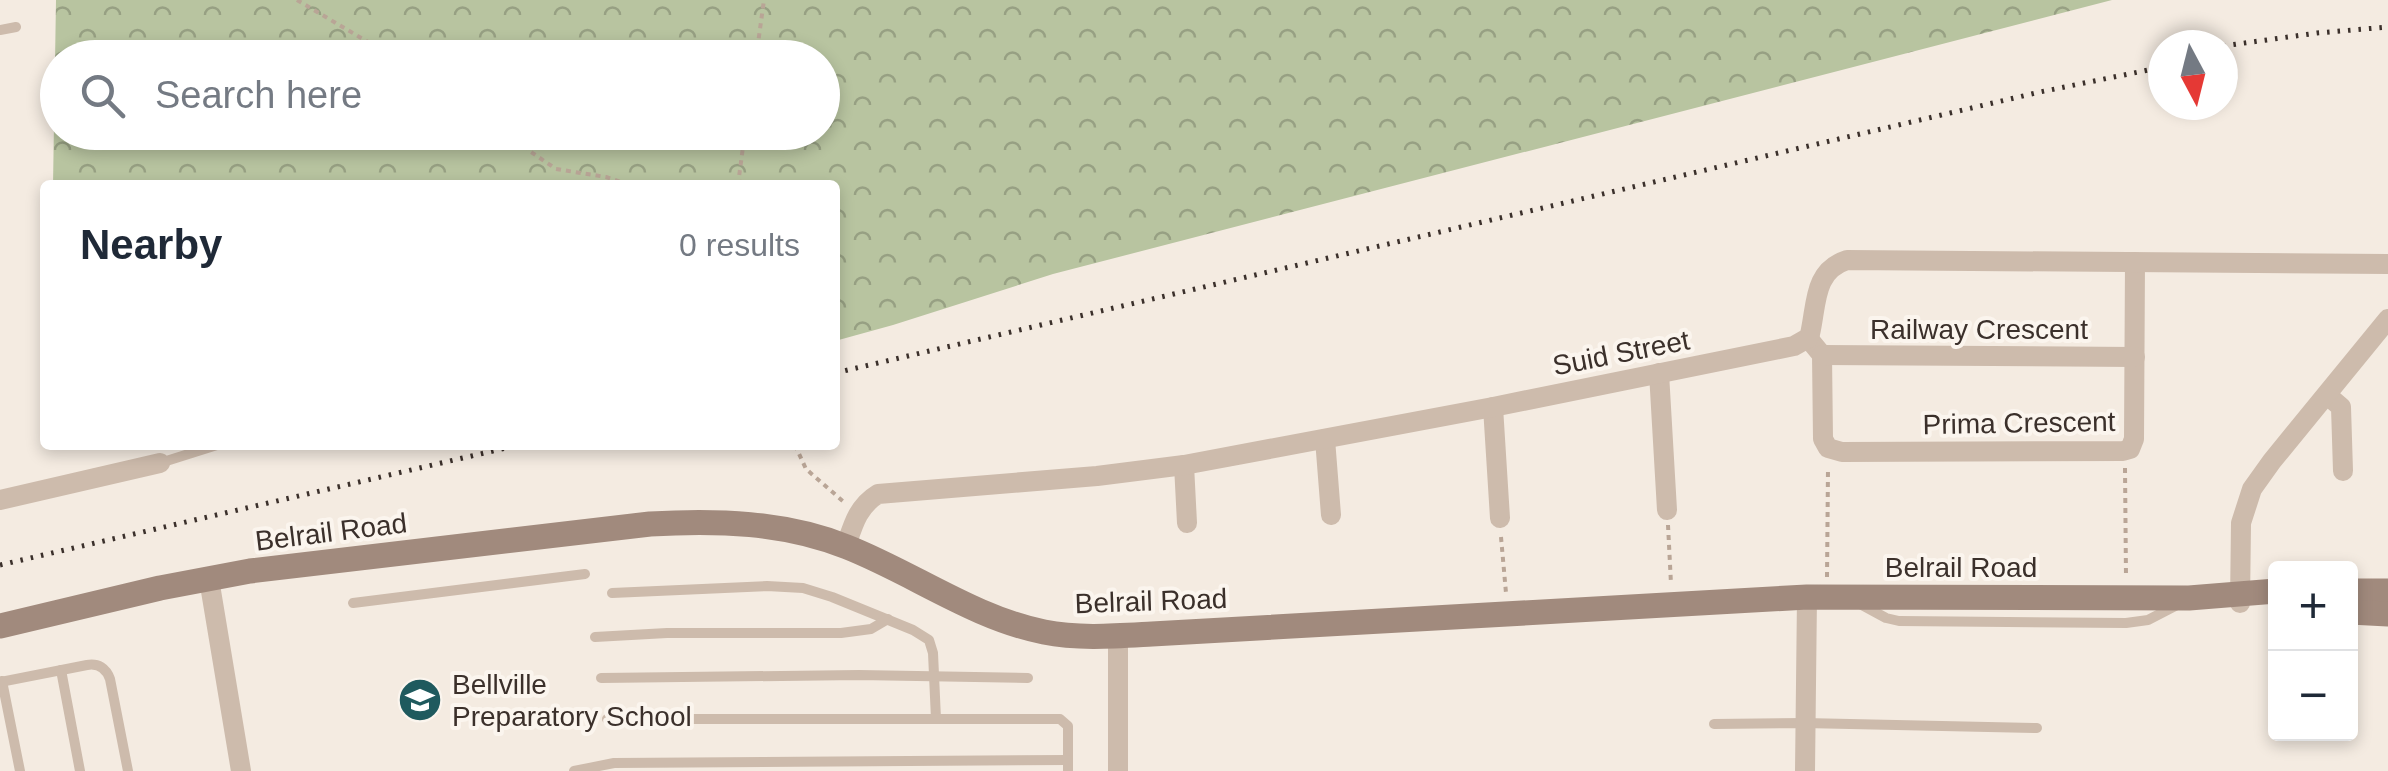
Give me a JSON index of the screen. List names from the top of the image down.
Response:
{
  "streets": {
    "street": [
      "Railway Crescent",
      "Suid Street",
      "Prima Crescent",
      "Belrail Road"
    ]
  },
  "crossings": [
    ["Railway Crescent", "Prima Crescent"],
    ["Suid Street", "Belrail Road"]
  ],
  "places": {
    "school or university": ["Bellville Preparatory School"]
  },
  "north": "bottom",
  "page": {
    "search": "Search here",
    "heading": ["Nearby", "0 results"],
    "map_buttons": ["+", "−"]
  }
}
